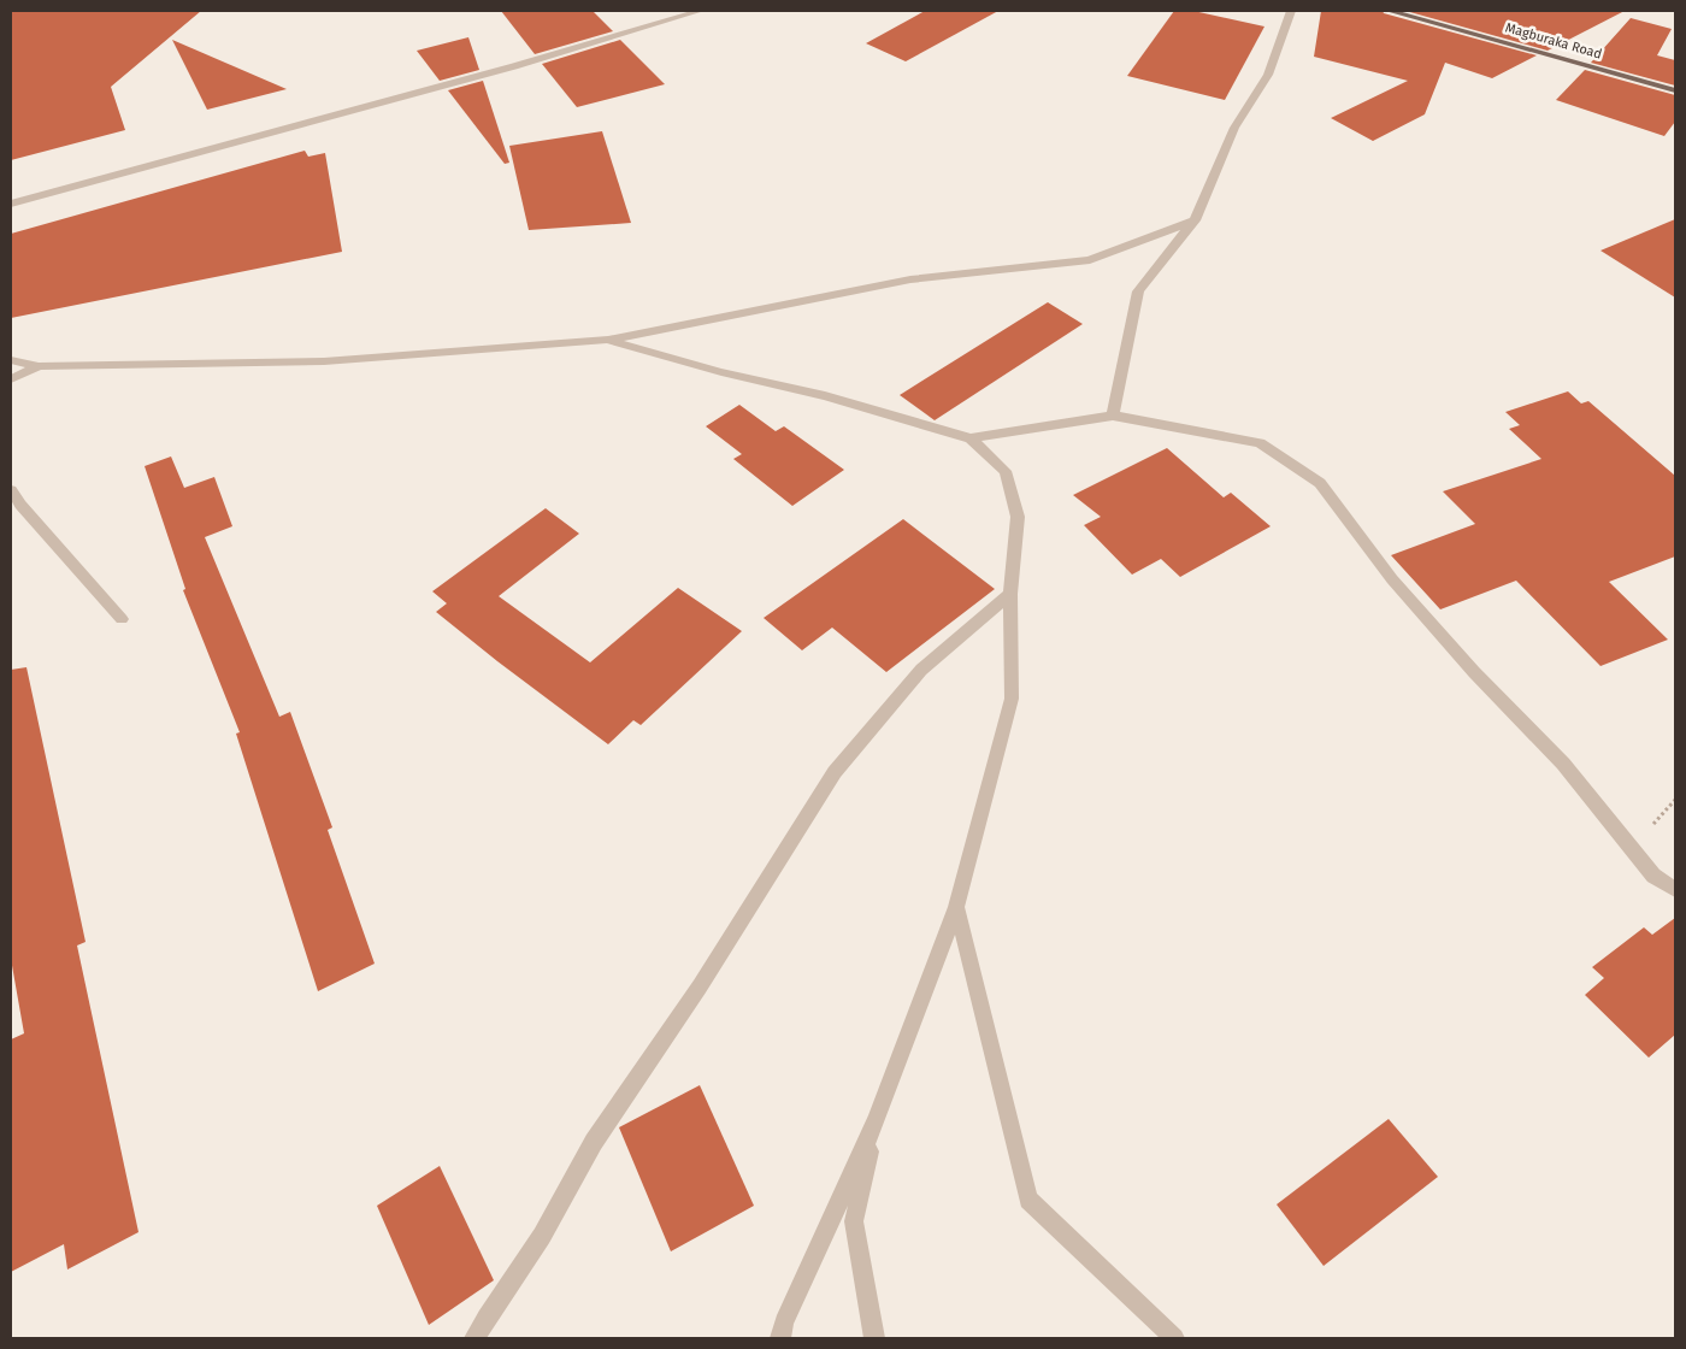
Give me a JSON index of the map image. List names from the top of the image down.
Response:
{
  "streets": {
    "main road": ["Magburaka Road"]
  }
}
